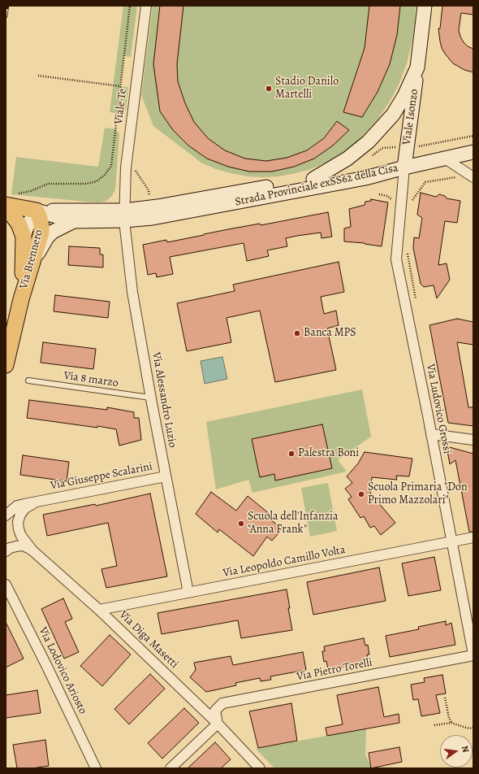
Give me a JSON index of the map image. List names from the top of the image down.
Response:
{
  "streets": {
    "main road": ["Viale Isonzo", "Strada Provinciale exSS62 della Cisa", "Via Brennero"],
    "street": [
      "Viale Te",
      "Via Alessandro Luzio",
      "Via Ludovico Grossi",
      "Via Giuseppe Scalarini",
      "Via Leopoldo Camillo Volta",
      "Via Diga Masetti",
      "Via Pietro Torelli",
      "Via Lodovico Ariosto"
    ],
    "lane": ["Via 8 marzo"]
  },
  "crossings": [
    ["Viale Te", "Strada Provinciale exSS62 della Cisa"],
    ["Viale Te", "Via Alessandro Luzio"],
    ["Viale Isonzo", "Strada Provinciale exSS62 della Cisa"],
    ["Viale Isonzo", "Via Ludovico Grossi"],
    ["Strada Provinciale exSS62 della Cisa", "Via Brennero"],
    ["Strada Provinciale exSS62 della Cisa", "Via Alessandro Luzio"],
    ["Strada Provinciale exSS62 della Cisa", "Via Ludovico Grossi"],
    ["Via 8 marzo", "Via Alessandro Luzio"],
    ["Via Alessandro Luzio", "Via Giuseppe Scalarini"],
    ["Via Alessandro Luzio", "Via Leopoldo Camillo Volta"],
    ["Via Ludovico Grossi", "Via Leopoldo Camillo Volta"],
    ["Via Ludovico Grossi", "Via Pietro Torelli"],
    ["Via Leopoldo Camillo Volta", "Via Diga Masetti"],
    ["Via Diga Masetti", "Via Pietro Torelli"]
  ],
  "places": [
    "Stadio Danilo Martelli",
    "Banca MPS",
    "Palestra Boni",
    "Scuola Primaria \"Don Primo Mazzolari\"",
    "Scuola dell'Infanzia \"Anna Frank\""
  ],
  "north": "right"
}
